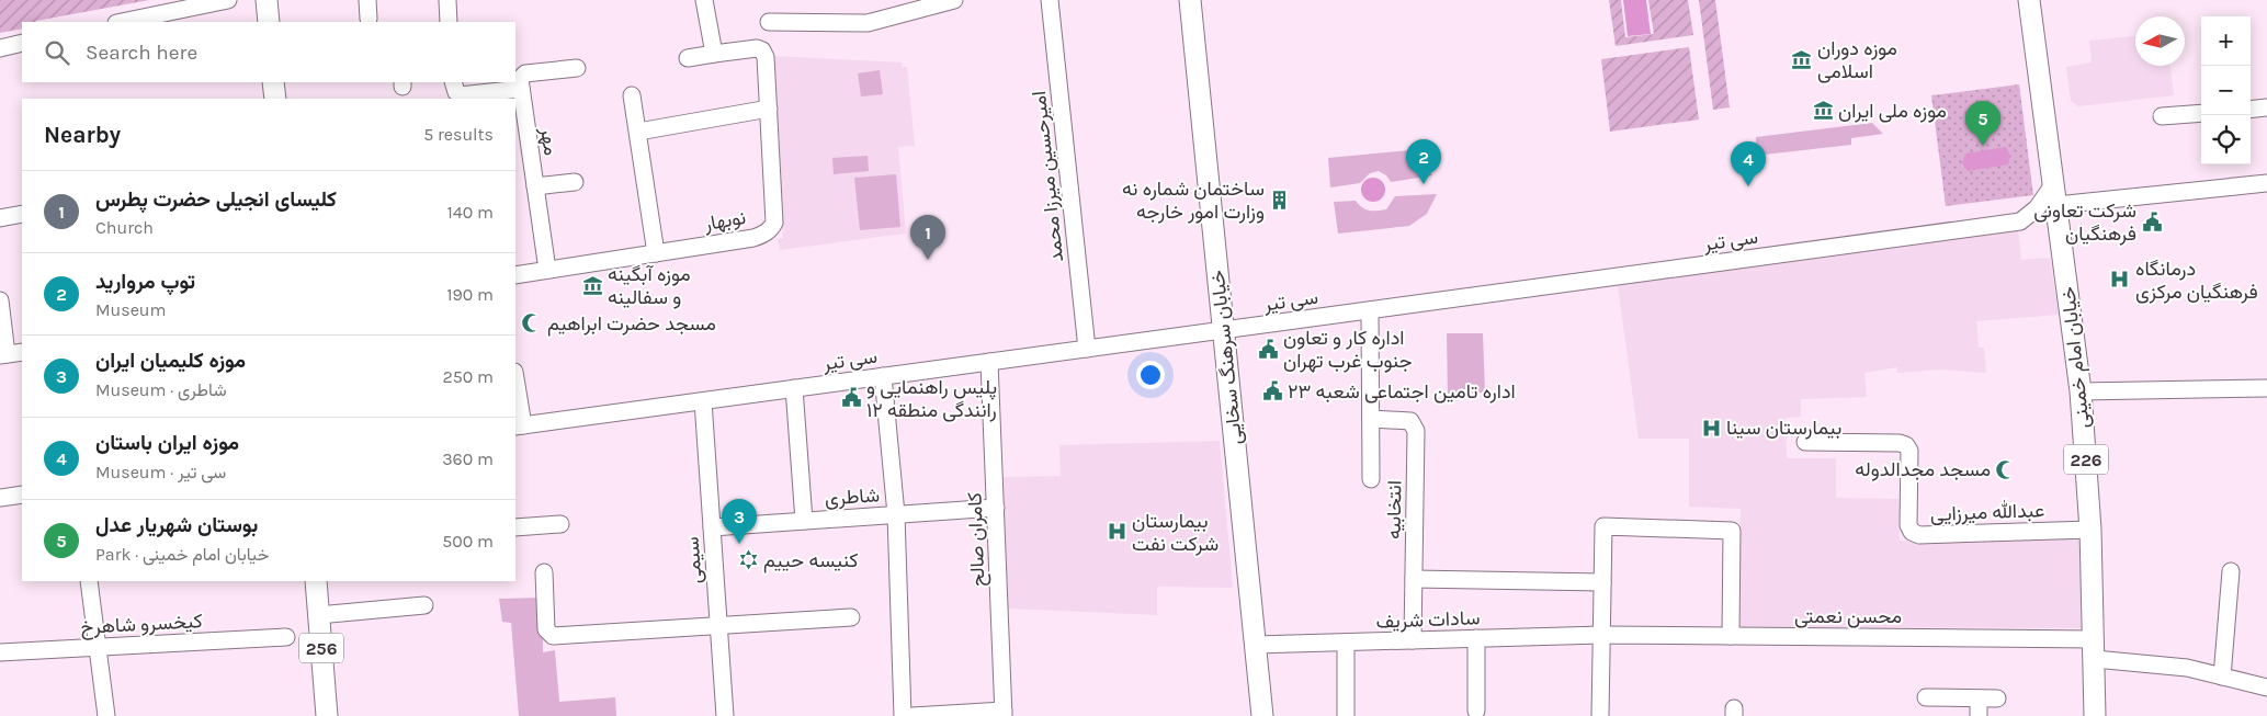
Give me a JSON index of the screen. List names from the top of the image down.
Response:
{
  "streets": {
    "main road": [
      "خیابان سرهنگ سخایی",
      "خیابان امام خمینی",
      "226",
      "256"
    ],
    "street": [
      "مهر",
      "امیرحسین میرزا محمد",
      "نوبهار",
      "سی تیر",
      "شاطری",
      "انتخابیه",
      "عبدالله میرزایی",
      "کامران صالح",
      "سیمی",
      "محسن نعمتی",
      "سادات شریف",
      "کیخسرو شاهرخ"
    ]
  },
  "crossings": [
    ["مهر", "نوبهار"],
    ["امیرحسین میرزا محمد", "سی تیر"],
    ["سی تیر", "خیابان سرهنگ سخایی"],
    ["سی تیر", "خیابان امام خمینی"],
    ["سی تیر", "کامران صالح"],
    ["سی تیر", "سیمی"],
    ["خیابان سرهنگ سخایی", "سادات شریف"],
    ["خیابان امام خمینی", "عبدالله میرزایی"],
    ["خیابان امام خمینی", "محسن نعمتی"],
    ["شاطری", "کامران صالح"],
    ["شاطری", "سیمی"],
    ["انتخابیه", "سادات شریف"],
    ["محسن نعمتی", "سادات شریف"]
  ],
  "places": {
    "museum": ["موزه دوران اسلامی", "موزه ملی ایران", "موزه آبگینه و سفالینه"],
    "building": ["ساختمان شماره نه وزارت امور خارجه"],
    "public building": [
      "شرکت تعاونی فرهنگیان",
      "اداره کار و تعاون جنوب غرب تهران",
      "اداره تامین اجتماعی شعبه ۲۳",
      "پلیس راهنمایی و رانندگی منطقه ۱۲"
    ],
    "hospital": ["درمانگاه فرهنگیان مرکزی", "بیمارستان سینا", "بیمارستان شرکت نفت"],
    "mosque": ["مسجد حضرت ابراهیم", "مسجد مجدالدوله"],
    "synagogue": ["کنیسه حییم"]
  },
  "north": "left",
  "page": {
    "map_buttons": ["+", "−"],
    "search": "Search here",
    "heading": ["Nearby", "5 results"],
    "pins": [
      "5",
      "2",
      "4",
      "1",
      "3"
    ],
    "list": [
      {
        "mark": "1",
        "name": "کلیسای انجیلی حضرت پطرس",
        "note": "Church",
        "value": "140 m"
      },
      {
        "mark": "2",
        "name": "توپ مروارید",
        "note": "Museum",
        "value": "190 m"
      },
      {
        "mark": "3",
        "name": "موزه کلیمیان ایران",
        "note": "Museum · شاطری",
        "value": "250 m"
      },
      {
        "mark": "4",
        "name": "موزه ایران باستان",
        "note": "Museum · سی تیر",
        "value": "360 m"
      },
      {
        "mark": "5",
        "name": "بوستان شهریار عدل",
        "note": "Park · خیابان امام خمینی",
        "value": "500 m"
      }
    ]
  }
}
